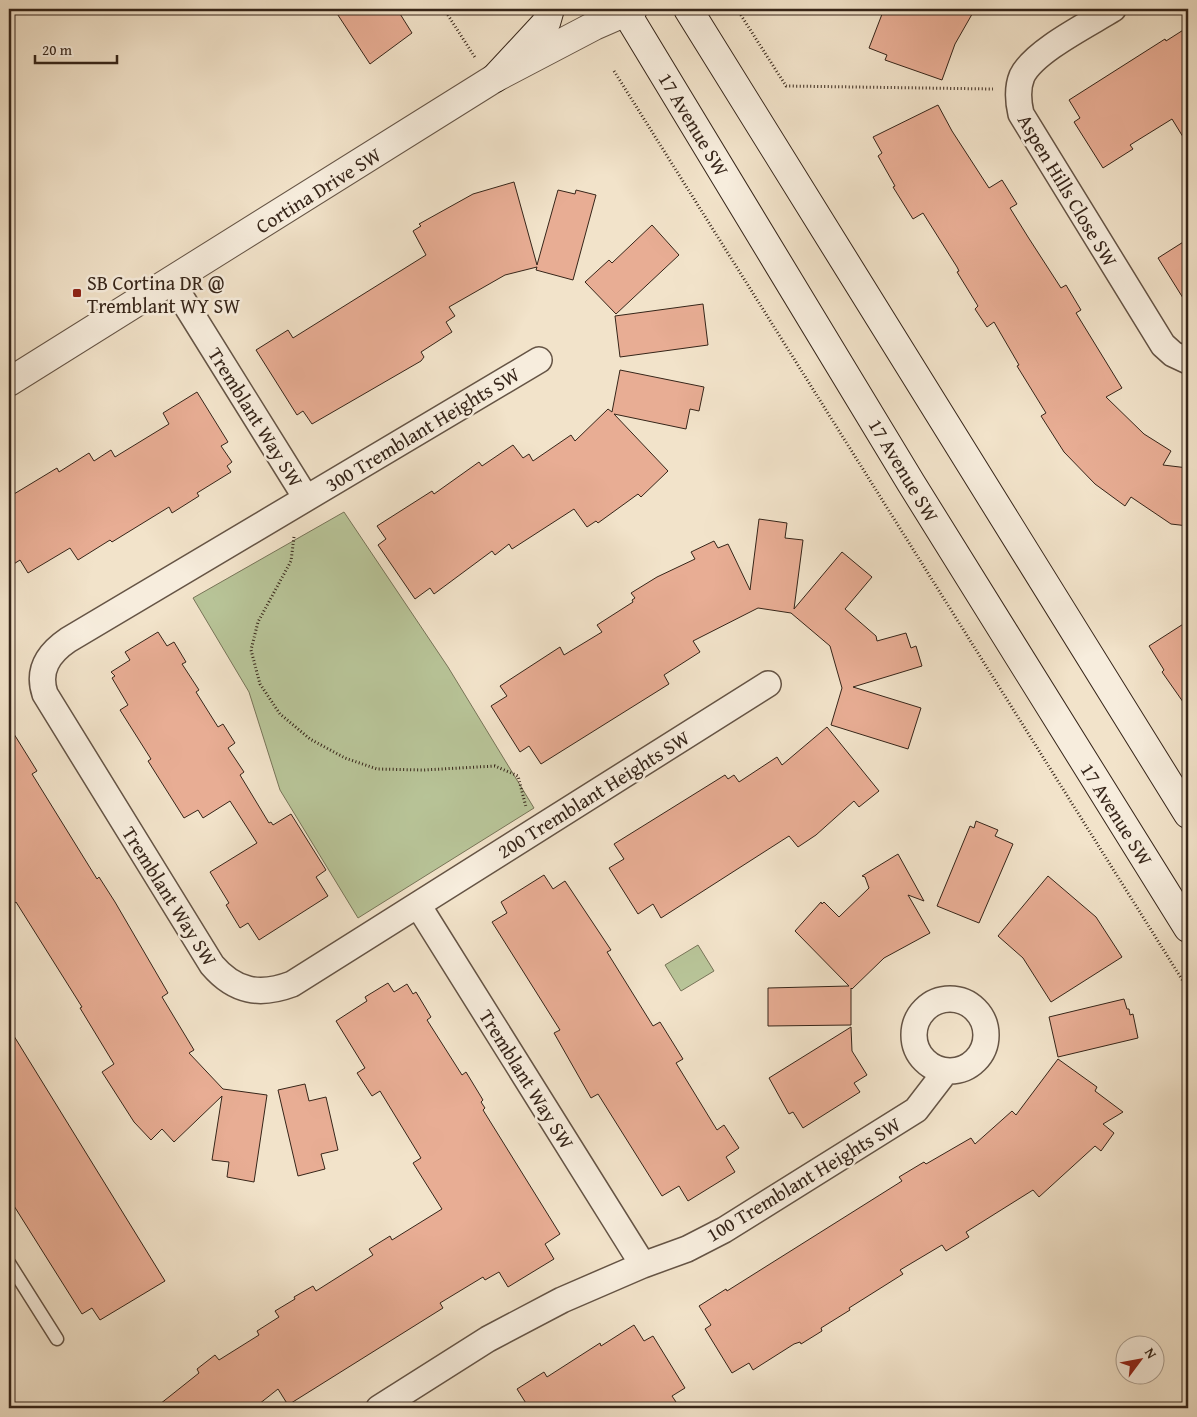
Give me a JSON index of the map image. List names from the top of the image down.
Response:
{
  "streets": {
    "main road": ["17 Avenue SW", "Cortina Drive SW"],
    "street": [
      "Aspen Hills Close SW",
      "Tremblant Way SW",
      "300 Tremblant Heights SW",
      "200 Tremblant Heights SW",
      "100 Tremblant Heights SW"
    ]
  },
  "crossings": [
    ["17 Avenue SW", "Cortina Drive SW"],
    ["Cortina Drive SW", "Tremblant Way SW"],
    ["Tremblant Way SW", "300 Tremblant Heights SW"],
    ["Tremblant Way SW", "200 Tremblant Heights SW"],
    ["Tremblant Way SW", "100 Tremblant Heights SW"]
  ],
  "places": {
    "transit": ["SB Cortina DR @ Tremblant WY SW"]
  },
  "scale_bar": "20 m",
  "north": "top right"
}
